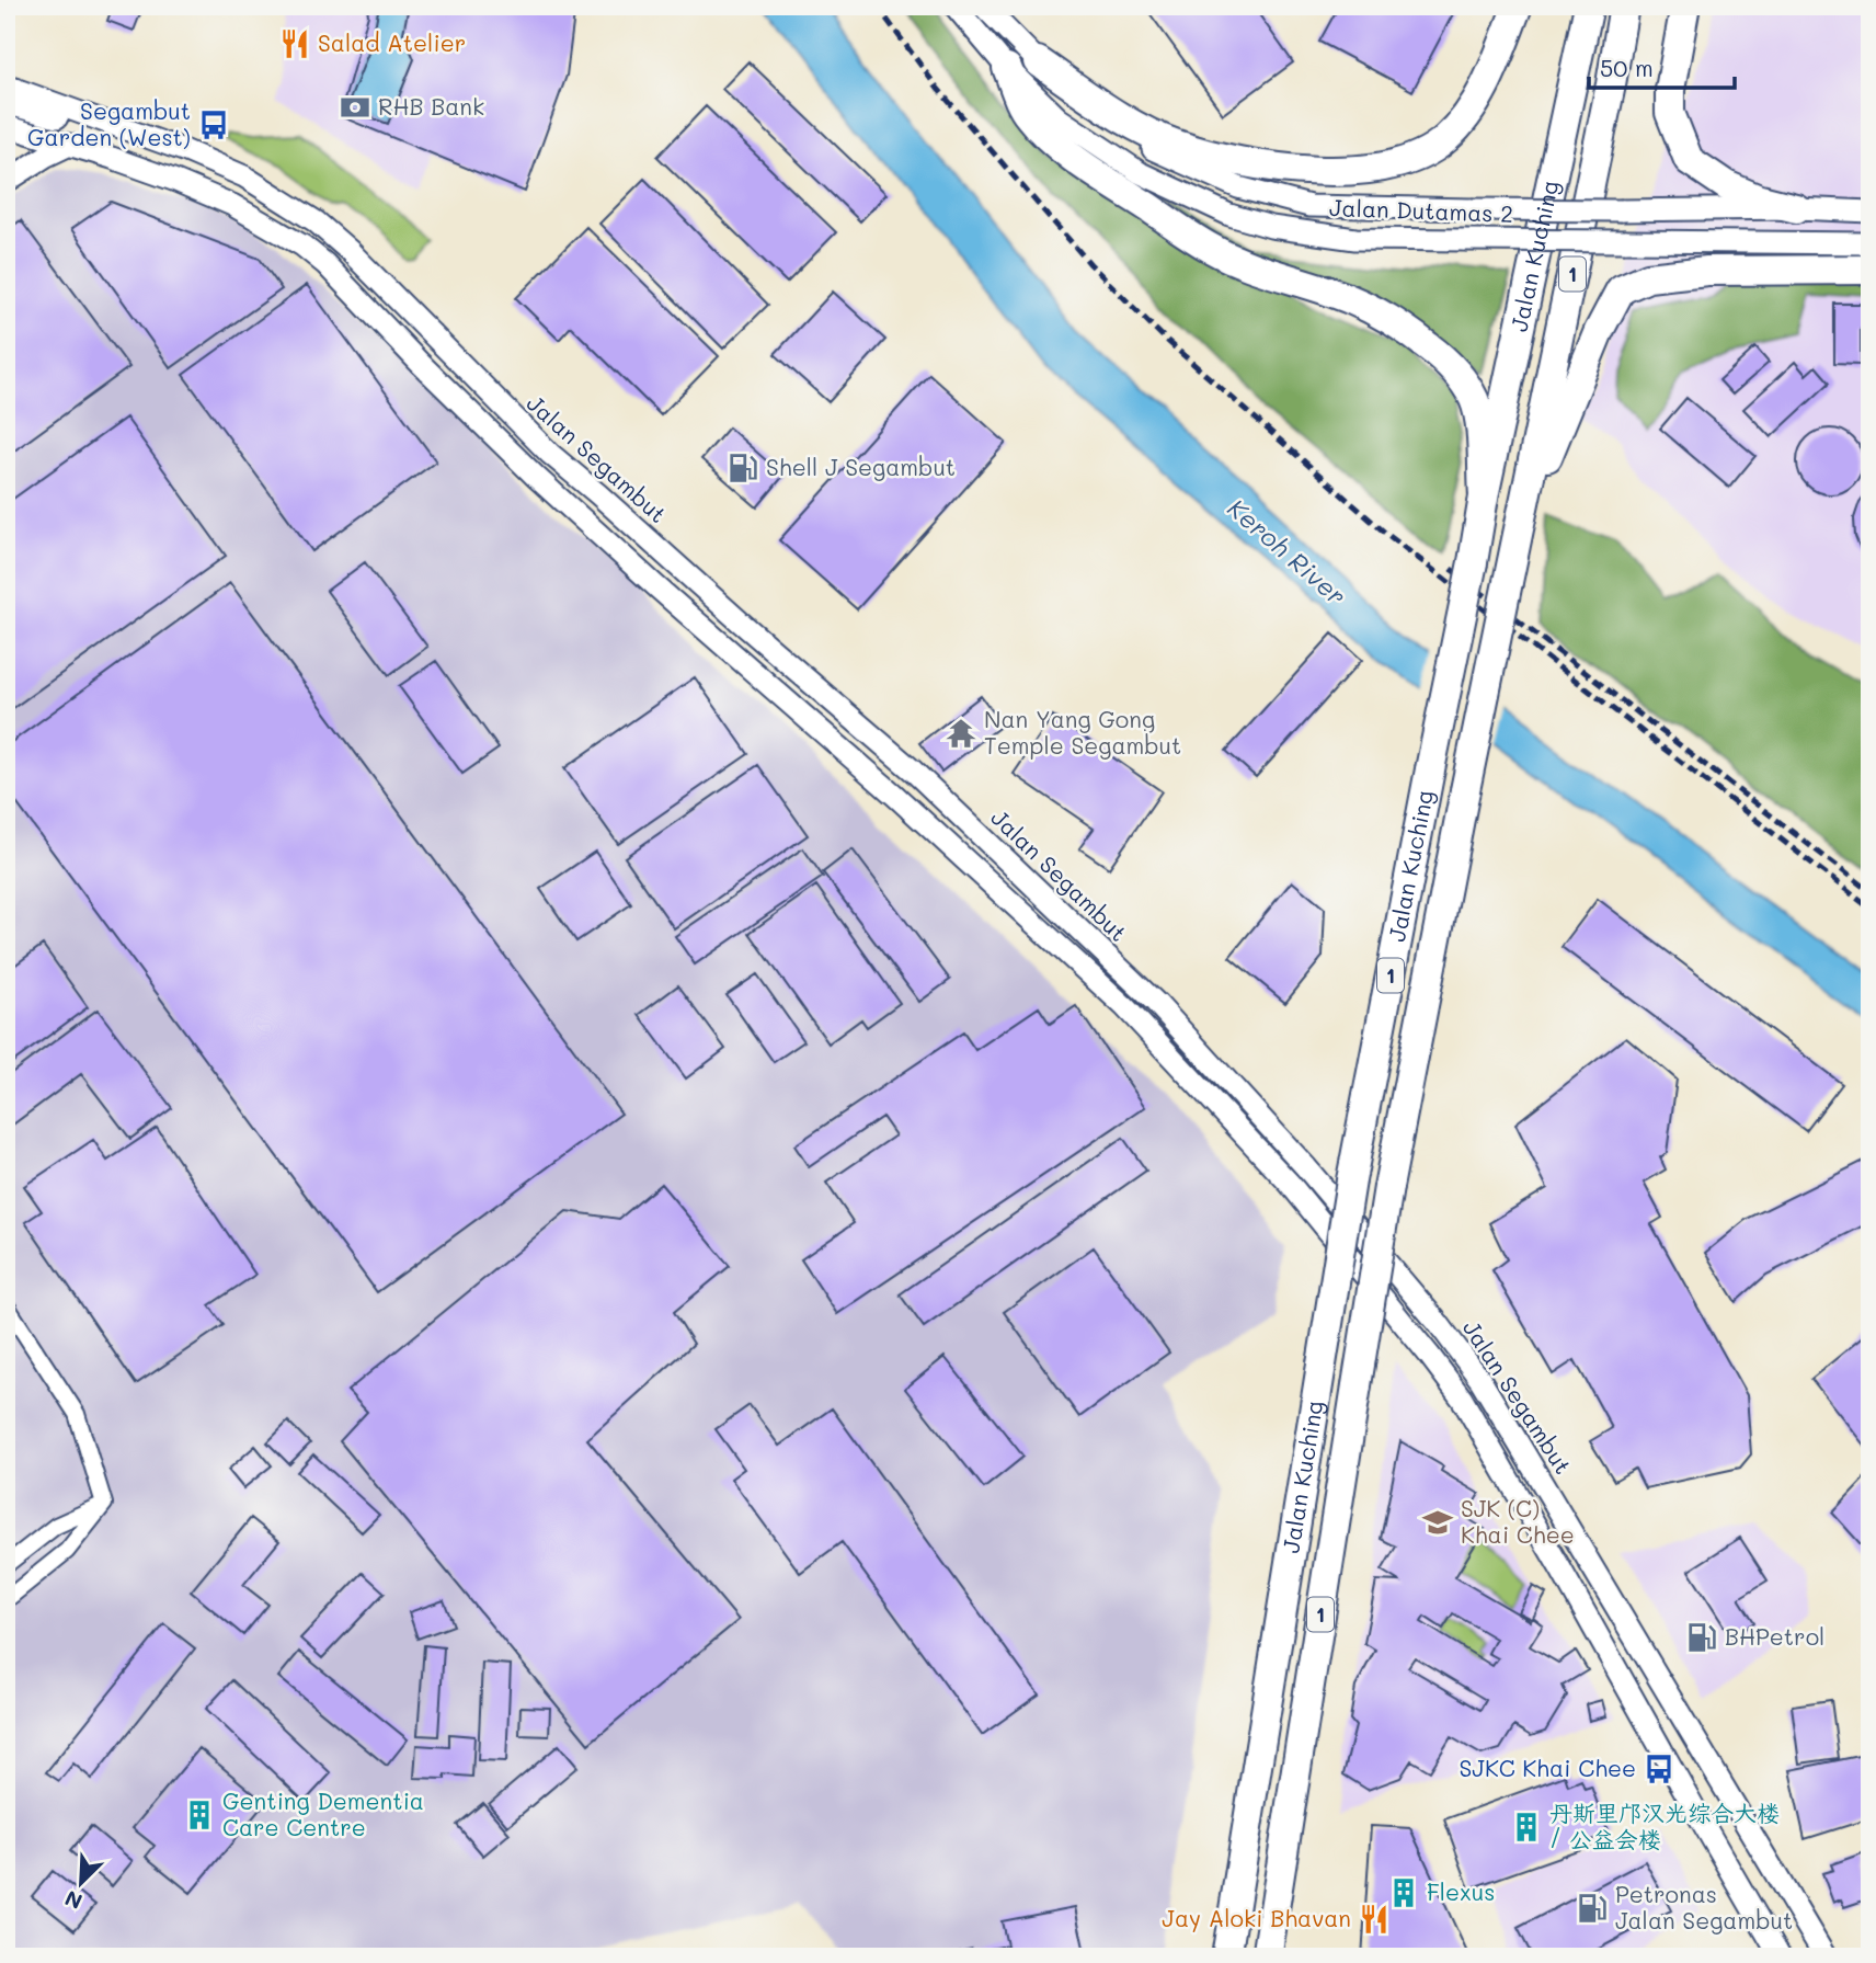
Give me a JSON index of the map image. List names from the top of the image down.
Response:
{
  "streets": {
    "highway": ["Jalan Kuching", "1"],
    "main road": ["Jalan Dutamas 2", "Jalan Segambut"]
  },
  "water": ["Keroh River"],
  "places": {
    "restaurant": ["Salad Atelier", "Jay Aloki Bhavan"],
    "bank": ["RHB Bank"],
    "bus stop": ["Segambut Garden (West)", "SJKC Khai Chee"],
    "fuel station": ["Shell J Segambut", "BHPetrol", "Petronas Jalan Segambut"],
    "temple": ["Nan Yang Gong Temple Segambut"],
    "school or university": ["SJK (C) Khai Chee"],
    "building": ["Genting Dementia Care Centre", "丹斯里邝汉光综合大楼 / 公益会楼", "Flexus"]
  },
  "scale_bar": "50 m",
  "north": "bottom left"
}
